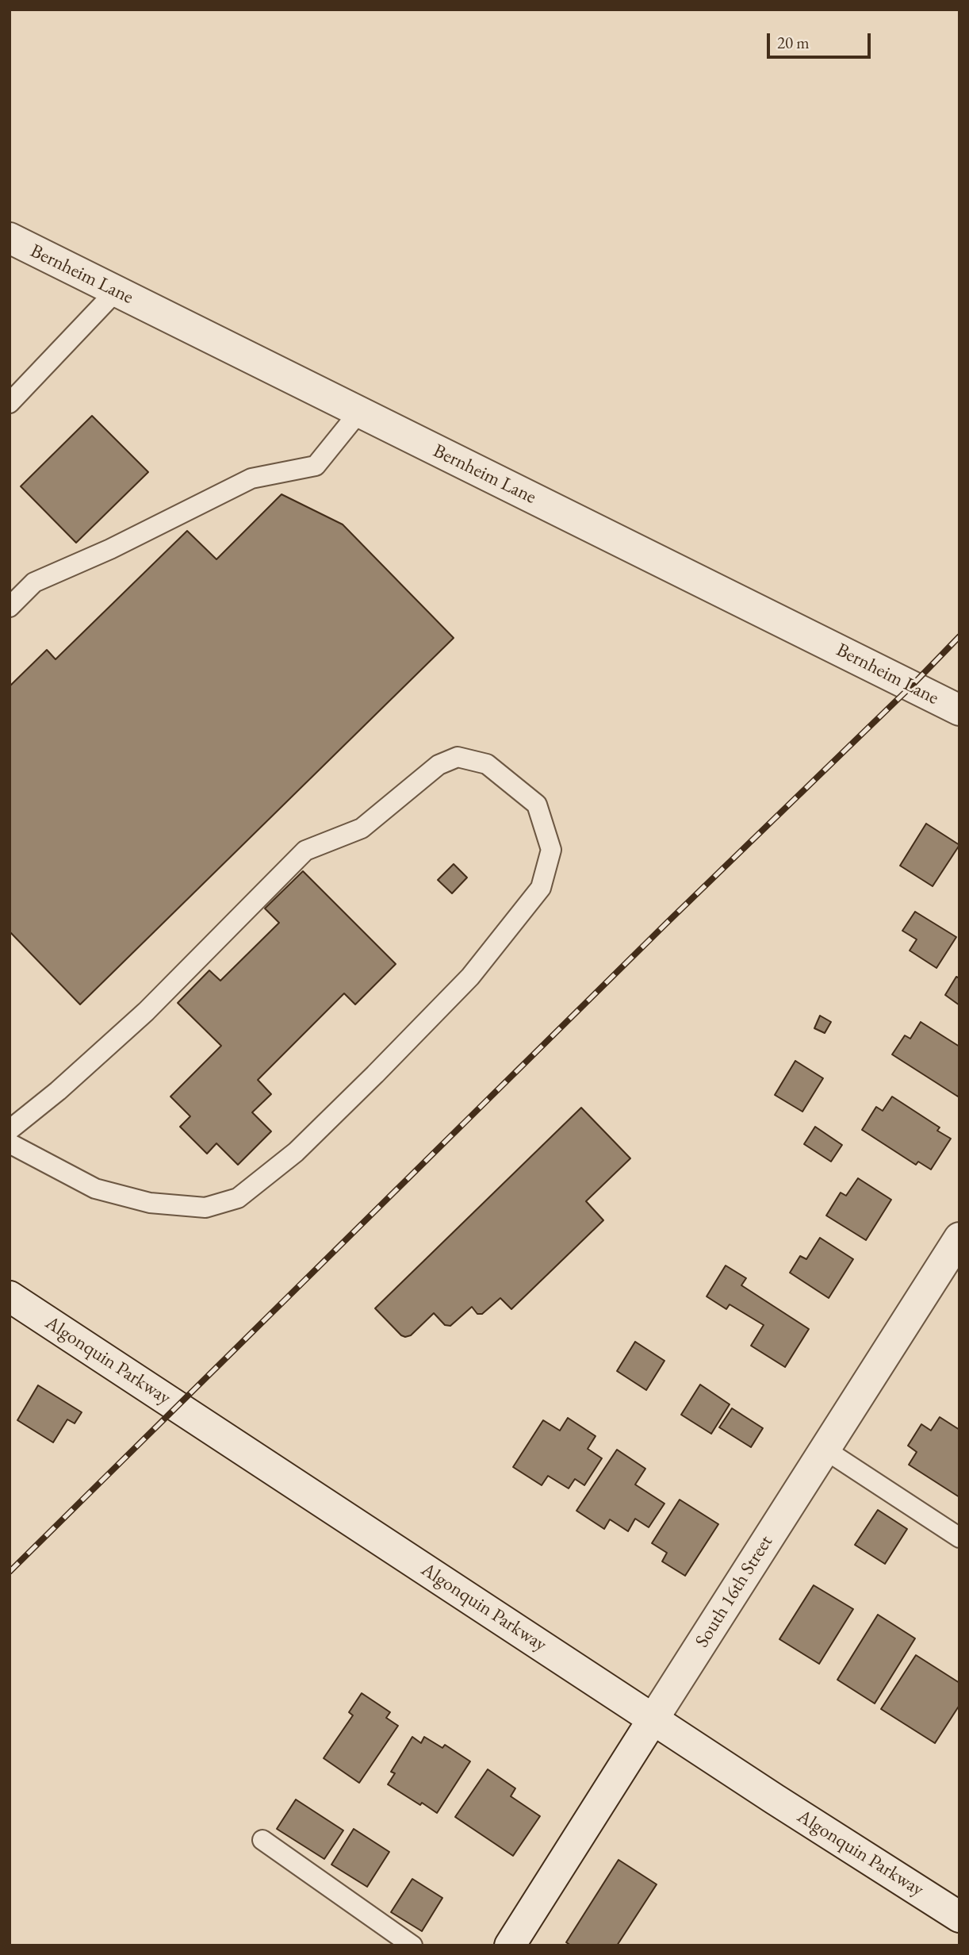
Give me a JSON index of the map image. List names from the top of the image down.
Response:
{
  "streets": {
    "street": ["Bernheim Lane", "Algonquin Parkway", "South 16th Street"]
  },
  "crossings": [
    ["Algonquin Parkway", "South 16th Street"]
  ],
  "scale_bar": "20 m"
}
